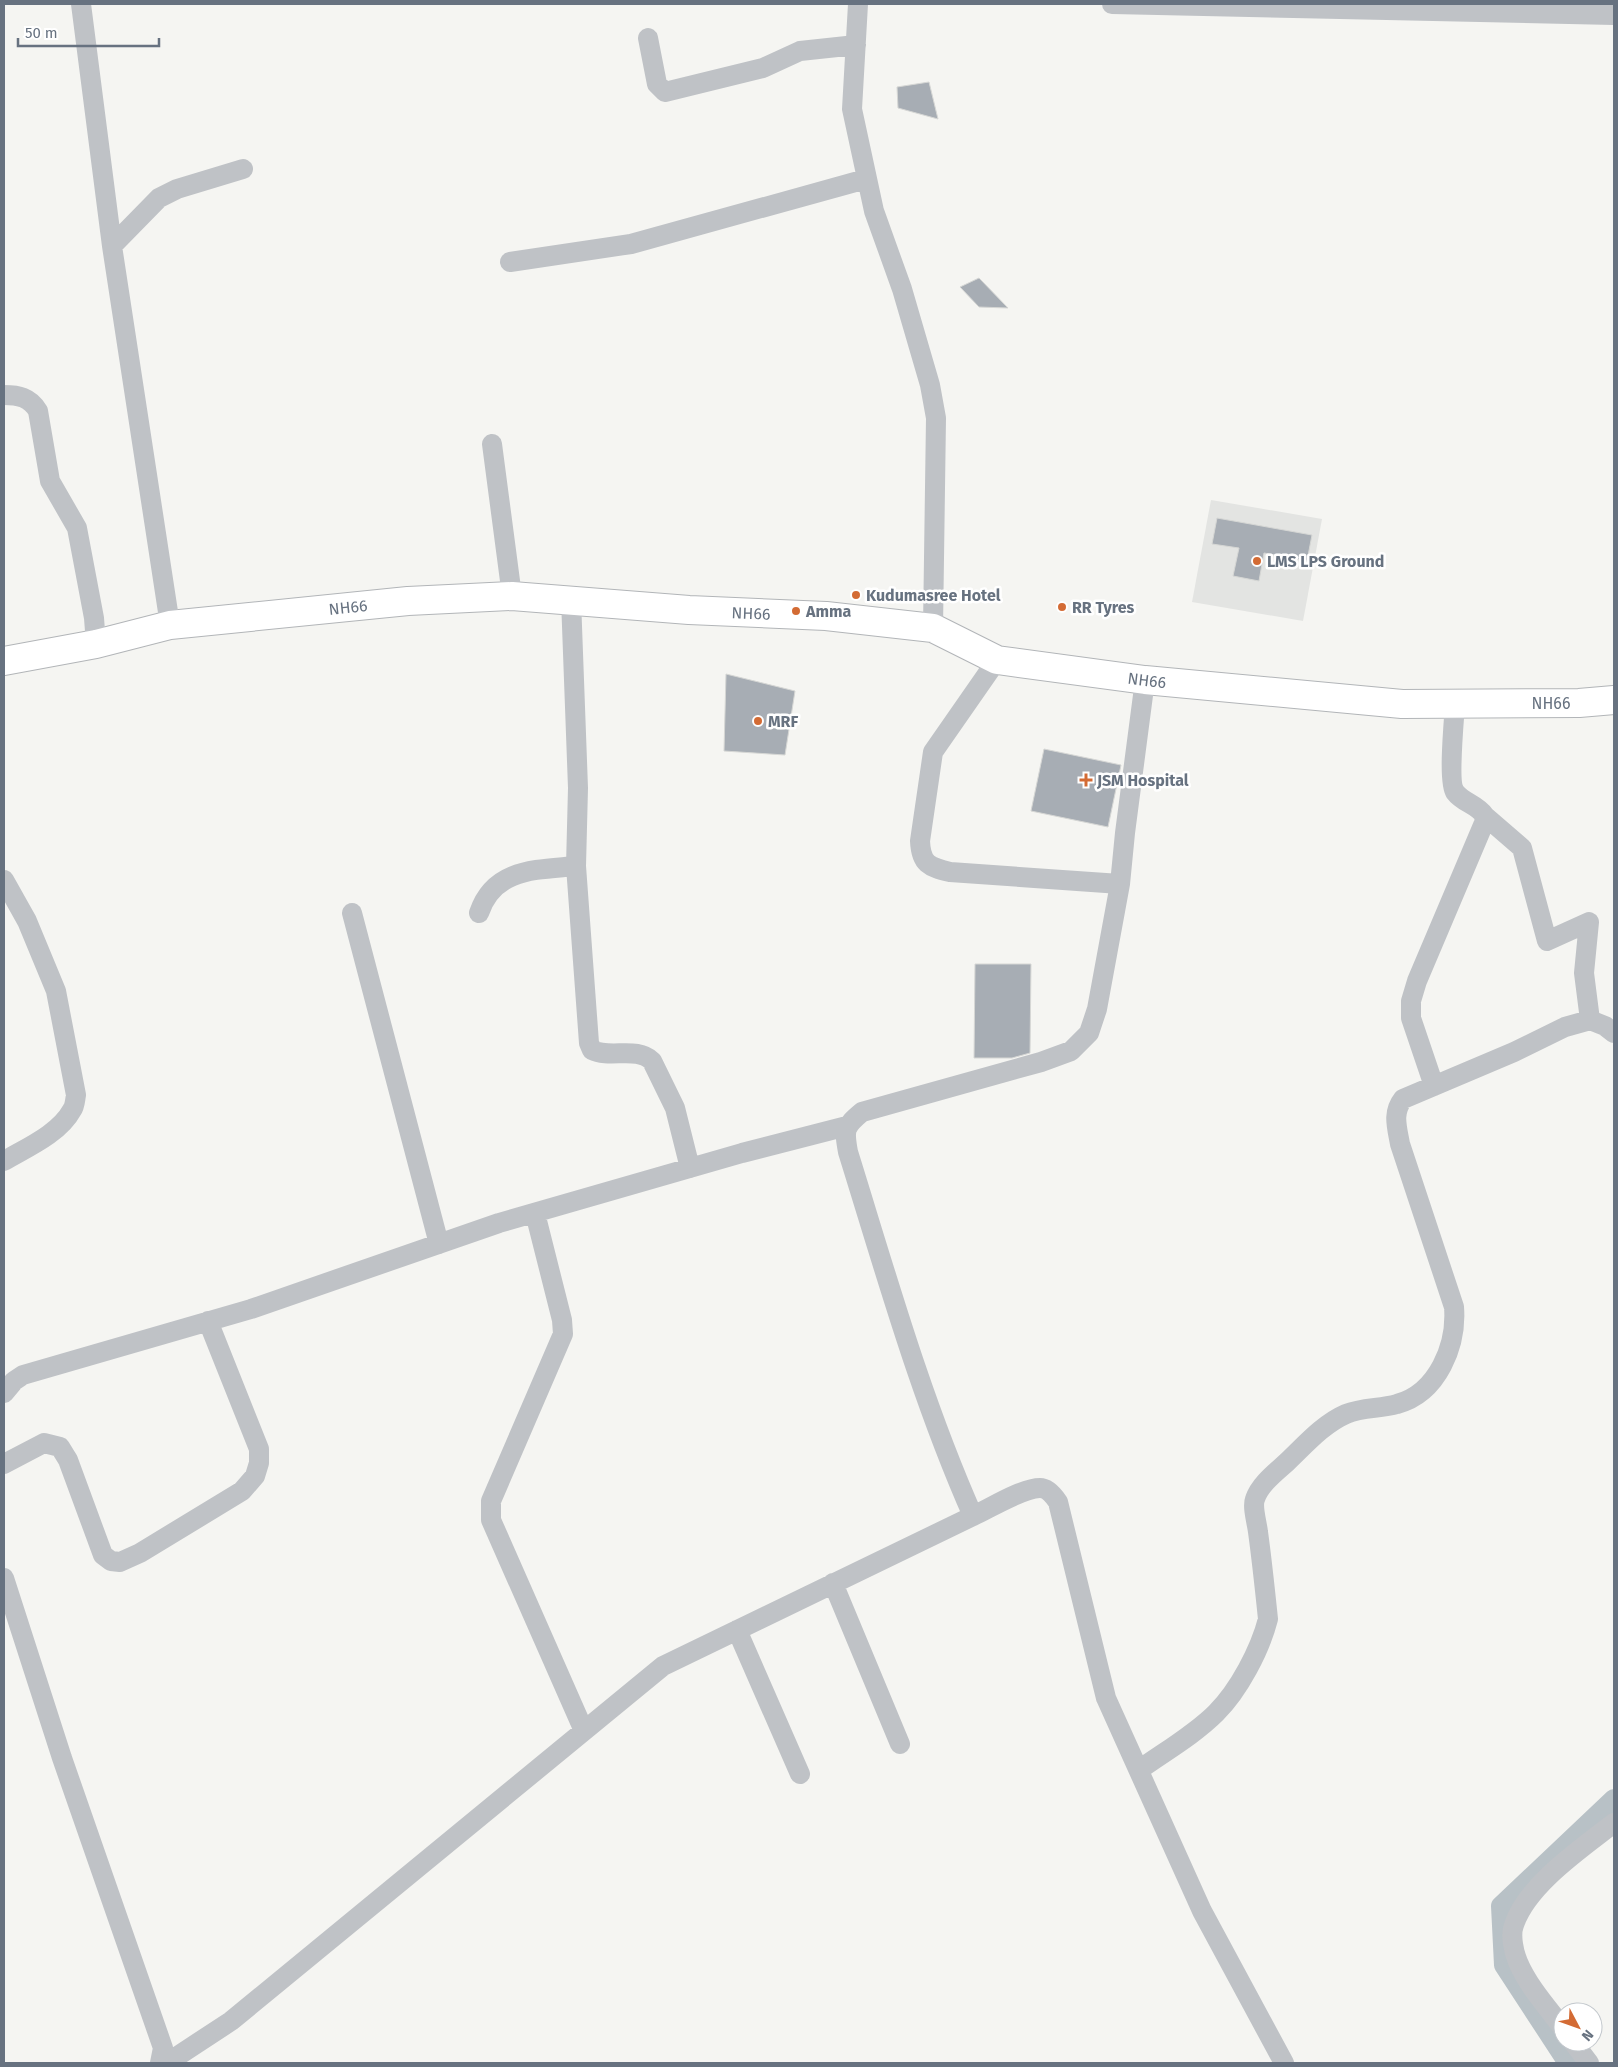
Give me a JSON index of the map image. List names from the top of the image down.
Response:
{
  "streets": {
    "highway": ["NH66"]
  },
  "places": {
    "other": [
      "LMS LPS Ground",
      "Kudumasree Hotel",
      "RR Tyres",
      "Amma",
      "MRF"
    ],
    "health": ["JSM Hospital"]
  },
  "scale_bar": "50 m",
  "north": "bottom right"
}
